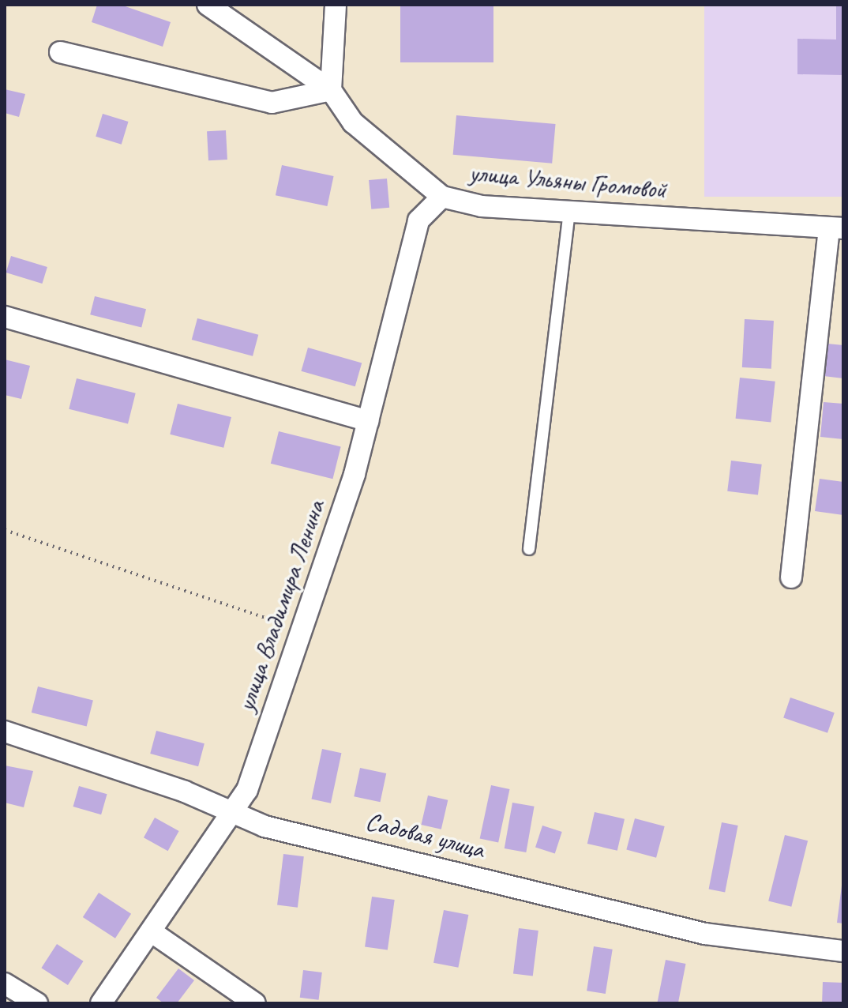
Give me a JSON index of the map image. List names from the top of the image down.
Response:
{
  "streets": {
    "street": ["улица Ульяны Громовой", "улица Владимира Ленина", "Садовая улица"]
  },
  "crossings": [
    ["улица Ульяны Громовой", "улица Владимира Ленина"],
    ["улица Владимира Ленина", "Садовая улица"]
  ]
}
